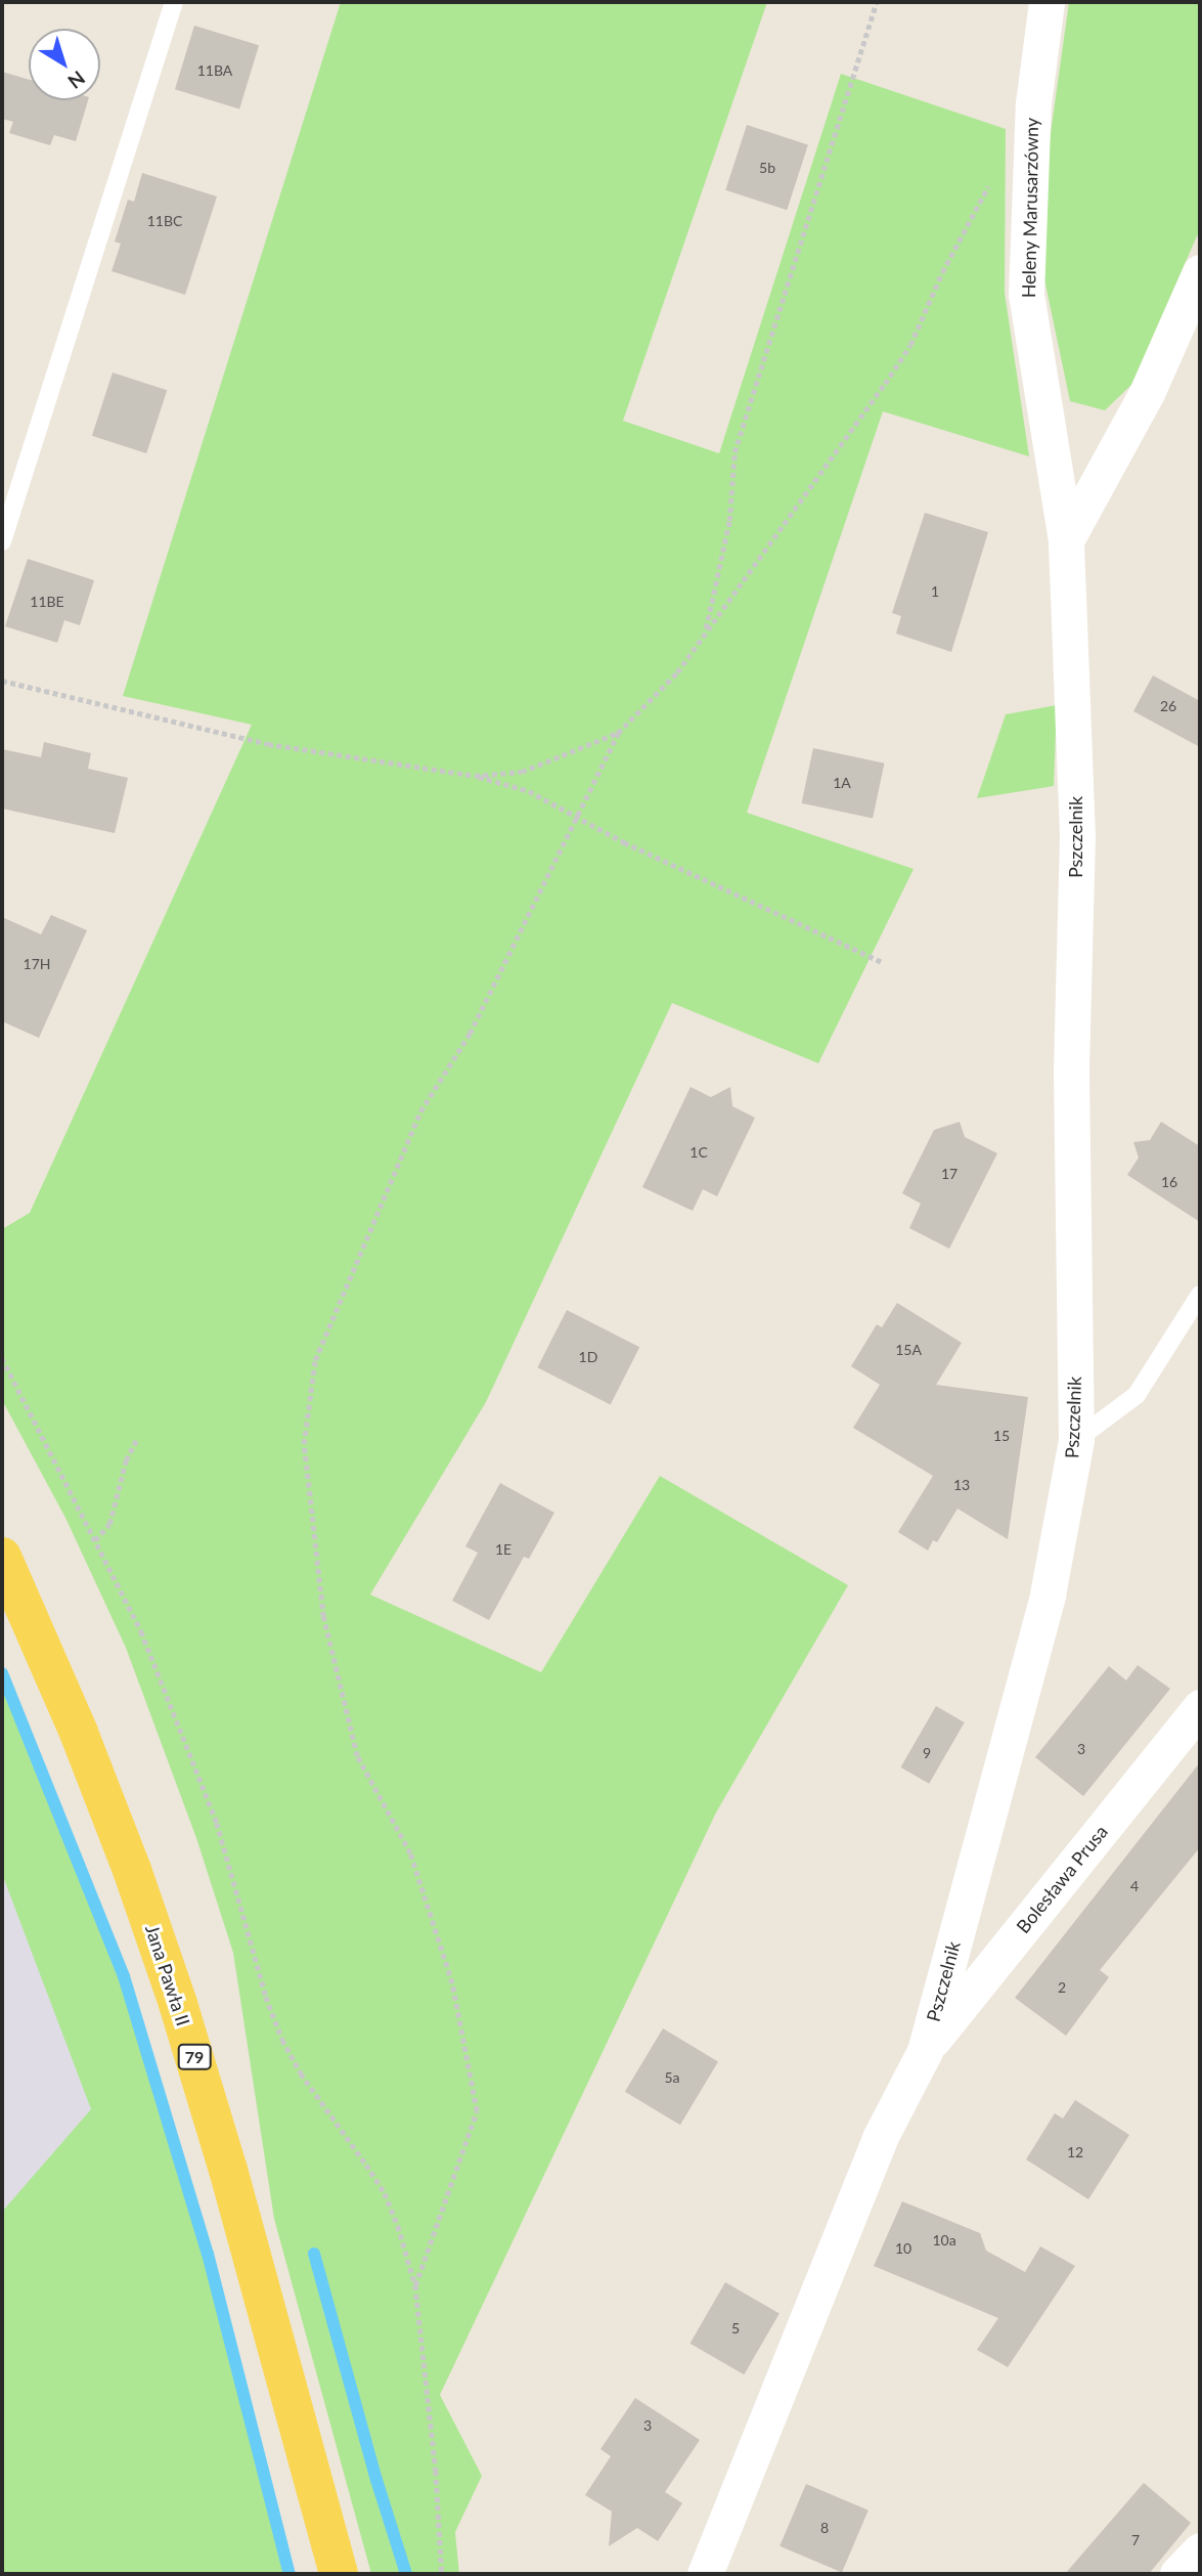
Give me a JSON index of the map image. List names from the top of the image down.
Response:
{
  "streets": {
    "main road": ["Jana Pawła II", "79"],
    "street": ["Heleny Marusarzówny", "Pszczelnik", "Bolesława Prusa"]
  },
  "crossings": [
    ["Heleny Marusarzówny", "Pszczelnik"],
    ["Pszczelnik", "Bolesława Prusa"]
  ],
  "house_numbers": [
    "11BA",
    "5b",
    "11BC",
    "1",
    "11BE",
    "26",
    "1A",
    "17H",
    "1C",
    "17",
    "16",
    "15A",
    "1D",
    "15",
    "13",
    "1E",
    "3",
    "9",
    "4",
    "2",
    "5a",
    "12",
    "10a",
    "10",
    "5",
    "3",
    "8",
    "7"
  ],
  "north": "bottom right"
}
